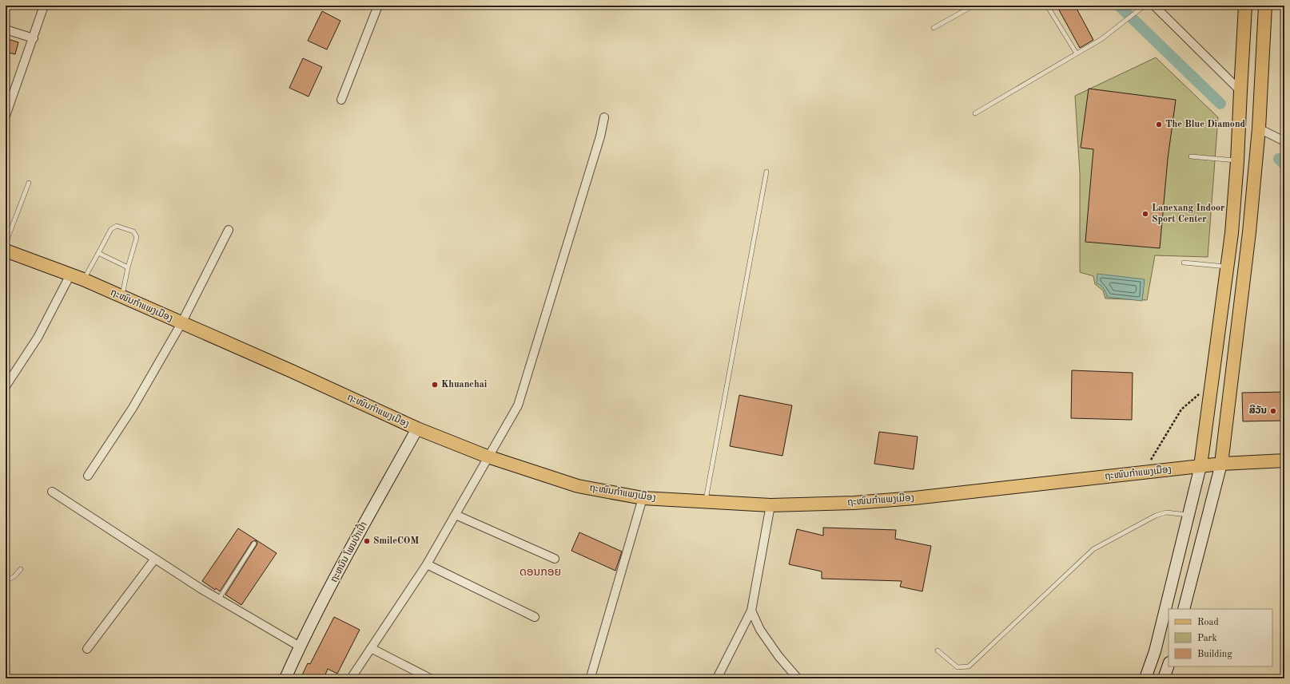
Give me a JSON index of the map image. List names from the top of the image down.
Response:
{
  "streets": {
    "main road": ["ຖະໜົນກຳແພງເມືອງ"],
    "street": ["ຖະຫນົນ ໂພນປ່າເປົ້າ"]
  },
  "crossings": [
    ["ຖະໜົນກຳແພງເມືອງ", "ຖະຫນົນ ໂພນປ່າເປົ້າ"]
  ],
  "districts": ["ດອນກອຍ"],
  "places": [
    "The Blue Diamond",
    "Lanexang Indoor Sport Center",
    "Khuanchai",
    "ສີວັນ",
    "SmileCOM"
  ],
  "legend": ["Road", "Park", "Building"]
}
